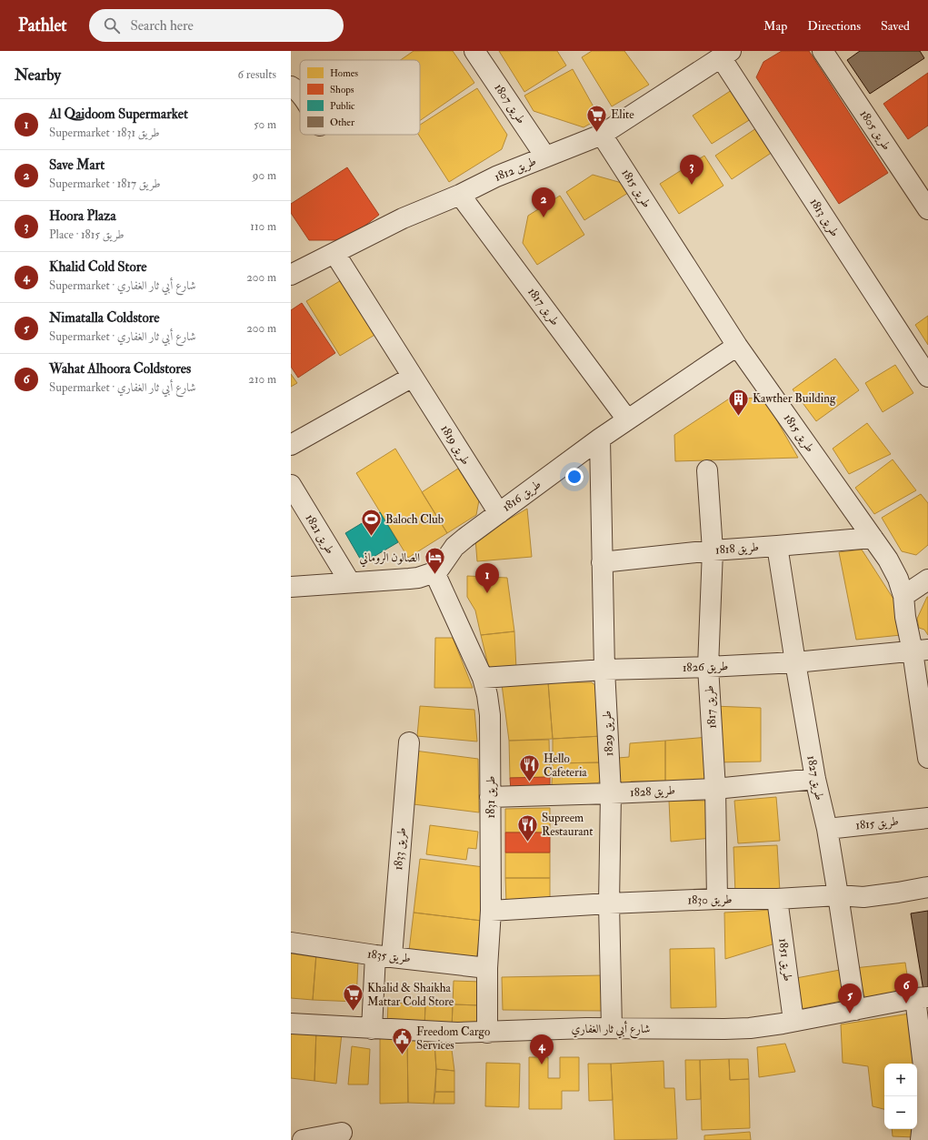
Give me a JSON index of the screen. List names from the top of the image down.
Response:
{
  "streets": {
    "street": [
      "طريق 1807",
      "طريق 1805",
      "طريق 1812",
      "طريق 1815",
      "طريق 1813",
      "طريق 1817",
      "طريق 1819",
      "طريق 1816",
      "طريق 1821",
      "طريق 1818",
      "طريق 1826",
      "طريق 1829",
      "طريق 1827",
      "طريق 1828",
      "طريق 1831",
      "طريق 1833",
      "طريق 1830",
      "طريق 1835",
      "طريق 1851",
      "شارع أبي ثار الغفاري"
    ]
  },
  "crossings": [
    ["طريق 1807", "طريق 1812"],
    ["طريق 1812", "طريق 1815"],
    ["طريق 1812", "طريق 1813"],
    ["طريق 1812", "طريق 1817"],
    ["طريق 1812", "طريق 1819"],
    ["طريق 1815", "طريق 1816"],
    ["طريق 1815", "طريق 1818"],
    ["طريق 1815", "طريق 1826"],
    ["طريق 1815", "طريق 1827"],
    ["طريق 1817", "طريق 1816"],
    ["طريق 1817", "طريق 1818"],
    ["طريق 1817", "طريق 1826"],
    ["طريق 1817", "طريق 1828"],
    ["طريق 1817", "طريق 1830"],
    ["طريق 1819", "طريق 1816"],
    ["طريق 1816", "طريق 1829"],
    ["طريق 1816", "طريق 1831"],
    ["طريق 1818", "طريق 1829"],
    ["طريق 1818", "طريق 1827"],
    ["طريق 1826", "طريق 1829"],
    ["طريق 1826", "طريق 1827"],
    ["طريق 1826", "طريق 1831"],
    ["طريق 1829", "طريق 1828"],
    ["طريق 1829", "طريق 1830"],
    ["طريق 1829", "شارع أبي ثار الغفاري"],
    ["طريق 1827", "طريق 1828"],
    ["طريق 1827", "طريق 1830"],
    ["طريق 1827", "شارع أبي ثار الغفاري"],
    ["طريق 1828", "طريق 1831"],
    ["طريق 1831", "طريق 1830"],
    ["طريق 1831", "طريق 1835"],
    ["طريق 1831", "شارع أبي ثار الغفاري"],
    ["طريق 1833", "طريق 1835"],
    ["طريق 1833", "شارع أبي ثار الغفاري"],
    ["طريق 1830", "طريق 1851"],
    ["طريق 1851", "شارع أبي ثار الغفاري"]
  ],
  "places": {
    "supermarket": ["Elite", "Khalid & Shaikha Mattar Cold Store"],
    "building": ["Kawther Building"],
    "sports": ["Baloch Club"],
    "hotel": ["الصالون الروماني"],
    "restaurant": ["Hello Cafeteria", "Supreem Restaurant"],
    "public building": ["Freedom Cargo Services"]
  },
  "legend": [
    "Homes",
    "Shops",
    "Public",
    "Other"
  ],
  "page": {
    "header": "Pathlet",
    "search": "Search here",
    "nav": ["Map", "Directions", "Saved"],
    "heading": ["Nearby", "6 results"],
    "list": [
      {
        "mark": "1",
        "name": "Al Qaidoom Supermarket",
        "note": "Supermarket · طريق 1831",
        "value": "50 m"
      },
      {
        "mark": "2",
        "name": "Save Mart",
        "note": "Supermarket · طريق 1817",
        "value": "90 m"
      },
      {
        "mark": "3",
        "name": "Hoora Plaza",
        "note": "Place · طريق 1815",
        "value": "110 m"
      },
      {
        "mark": "4",
        "name": "Khalid Cold Store",
        "note": "Supermarket · شارع أبي ثار الغفاري",
        "value": "200 m"
      },
      {
        "mark": "5",
        "name": "Nimatalla Coldstore",
        "note": "Supermarket · شارع أبي ثار الغفاري",
        "value": "200 m"
      },
      {
        "mark": "6",
        "name": "Wahat Alhoora Coldstores",
        "note": "Supermarket · شارع أبي ثار الغفاري",
        "value": "210 m"
      }
    ],
    "pins": [
      "3",
      "2",
      "1",
      "6",
      "5",
      "4"
    ],
    "map_buttons": ["+", "−"]
  }
}
